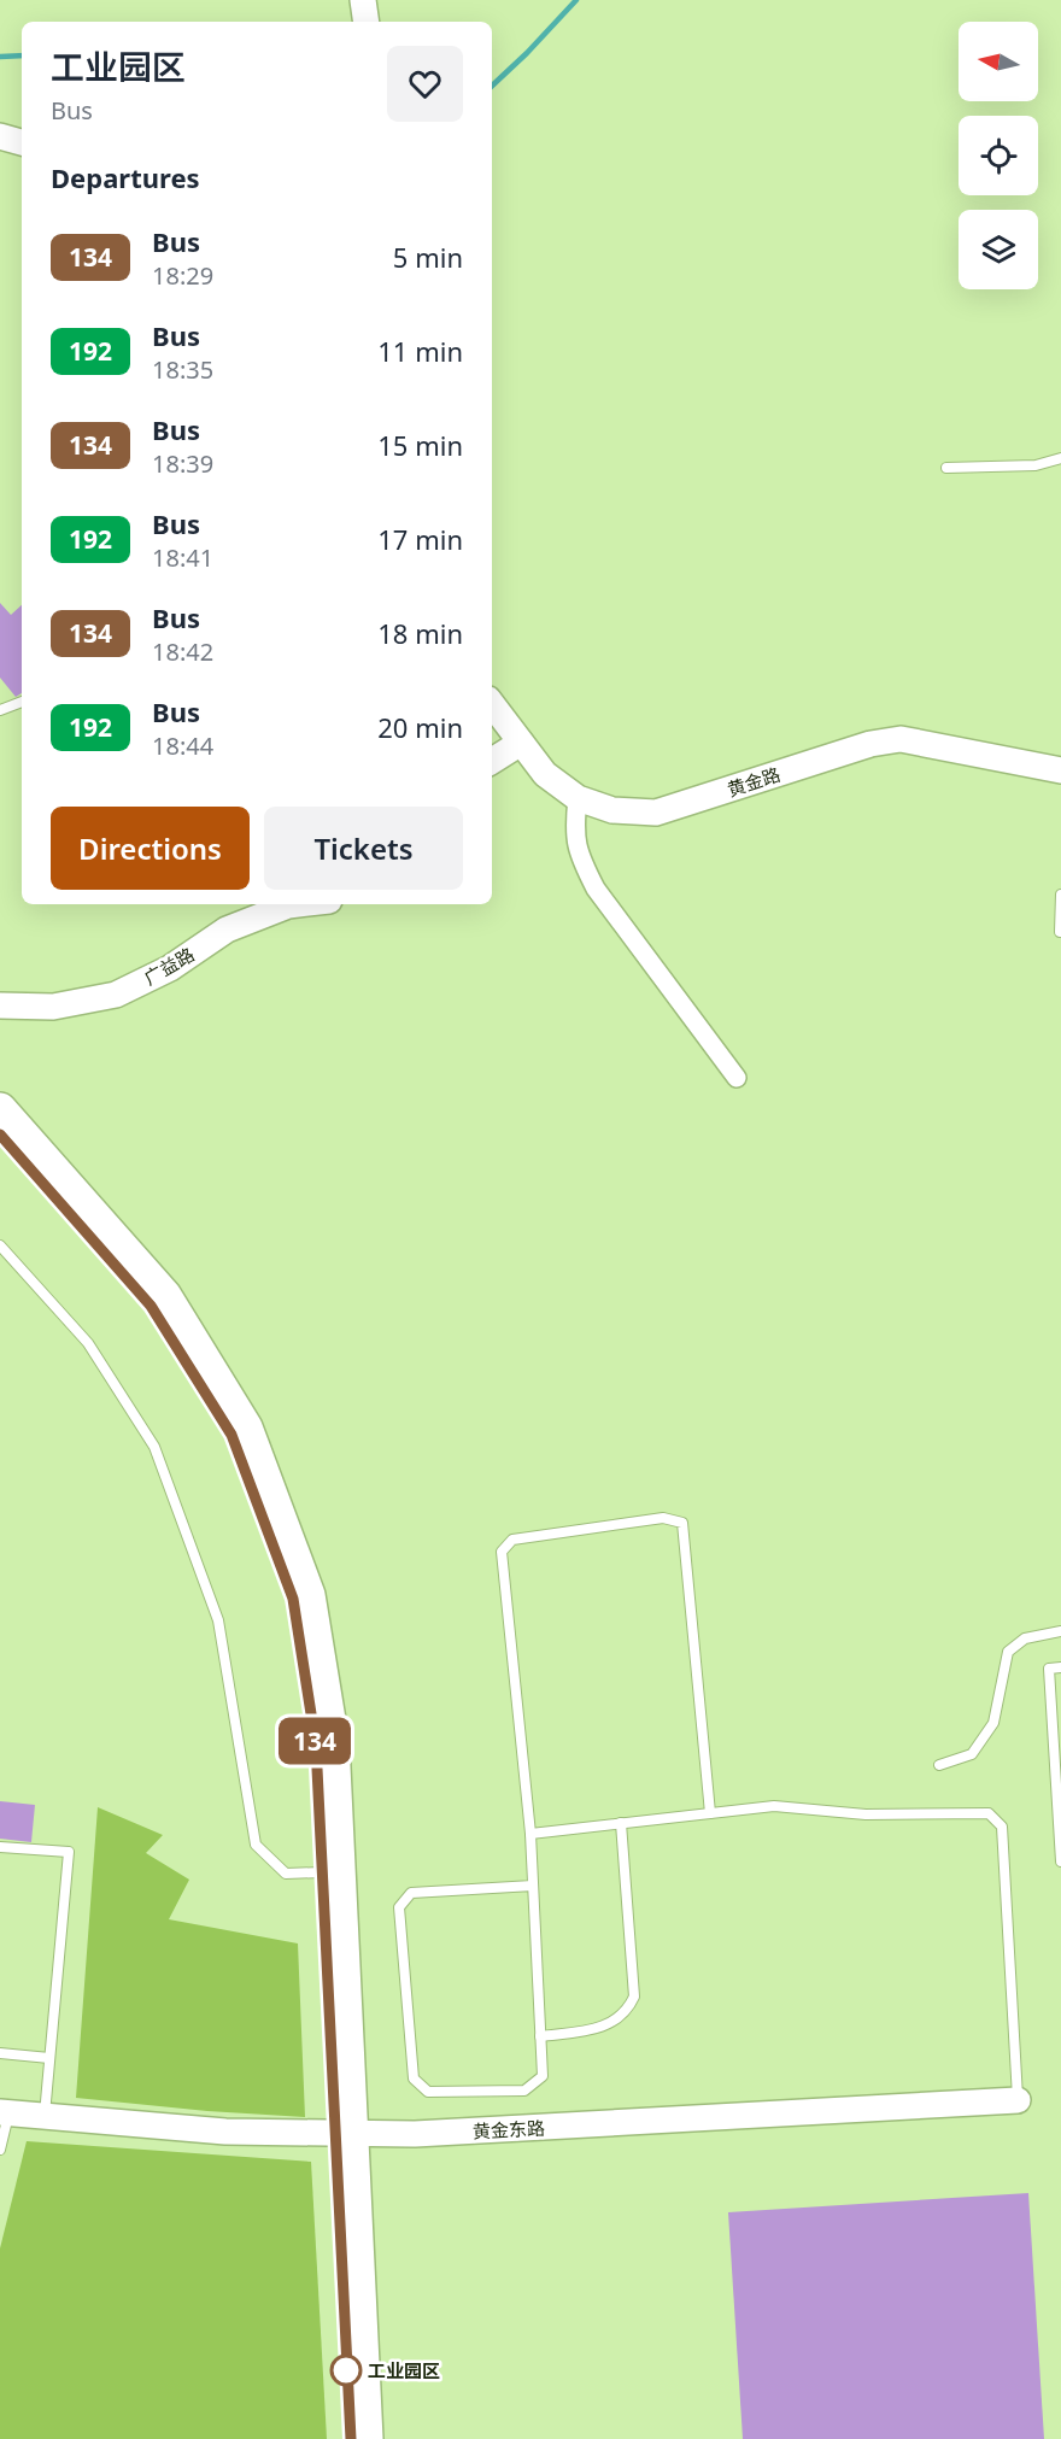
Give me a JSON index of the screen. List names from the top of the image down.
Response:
{
  "streets": {
    "street": ["黄金路", "广益路", "黄金东路"]
  },
  "places": ["工业园区"],
  "lines": ["bus line 134"],
  "north": "left",
  "page": {
    "on_map": "134",
    "heading": [
      ["工业园区", "Bus"],
      "Departures"
    ],
    "list": [
      {
        "mark": "134",
        "name": "Bus",
        "note": "18:29",
        "value": "5 min"
      },
      {
        "mark": "192",
        "name": "Bus",
        "note": "18:35",
        "value": "11 min"
      },
      {
        "mark": "134",
        "name": "Bus",
        "note": "18:39",
        "value": "15 min"
      },
      {
        "mark": "192",
        "name": "Bus",
        "note": "18:41",
        "value": "17 min"
      },
      {
        "mark": "134",
        "name": "Bus",
        "note": "18:42",
        "value": "18 min"
      },
      {
        "mark": "192",
        "name": "Bus",
        "note": "18:44",
        "value": "20 min"
      }
    ],
    "buttons": ["Directions", "Tickets"]
  }
}
